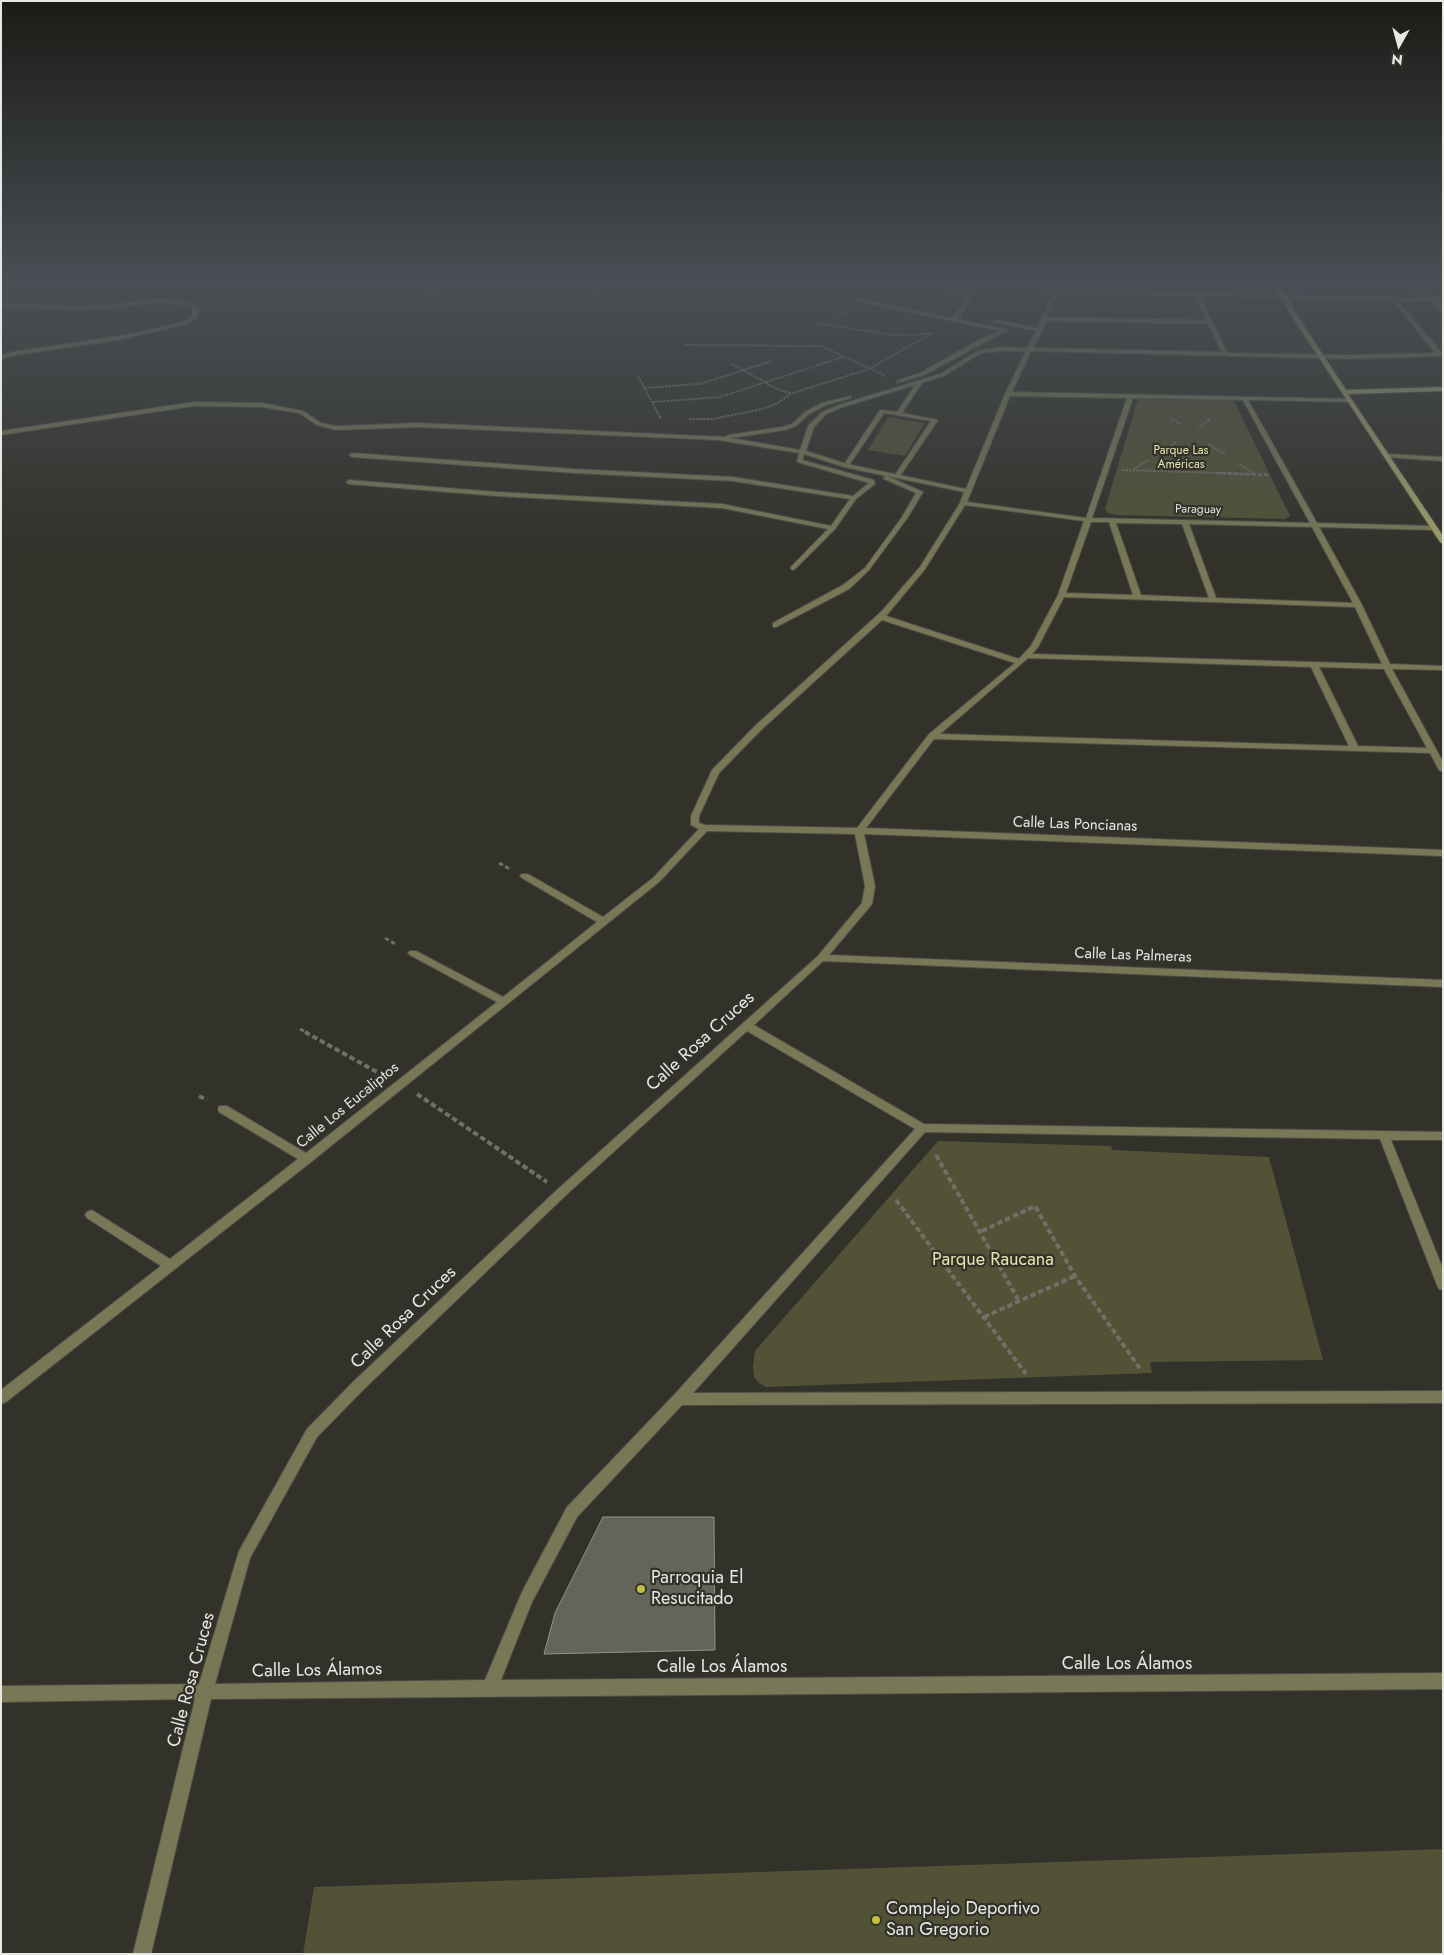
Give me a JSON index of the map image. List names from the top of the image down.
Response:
{
  "streets": {
    "street": [
      "Paraguay",
      "Calle Las Poncianas",
      "Calle Las Palmeras",
      "Calle Rosa Cruces",
      "Calle Los Eucaliptos",
      "Calle Los Álamos"
    ]
  },
  "crossings": [
    ["Calle Las Poncianas", "Calle Rosa Cruces"],
    ["Calle Las Poncianas", "Calle Los Eucaliptos"],
    ["Calle Las Palmeras", "Calle Rosa Cruces"],
    ["Calle Rosa Cruces", "Calle Los Álamos"]
  ],
  "parks": ["Parque Las Américas", "Parque Raucana"],
  "places": ["Parroquia El Resucitado", "Complejo Deportivo San Gregorio"],
  "north": "bottom"
}
